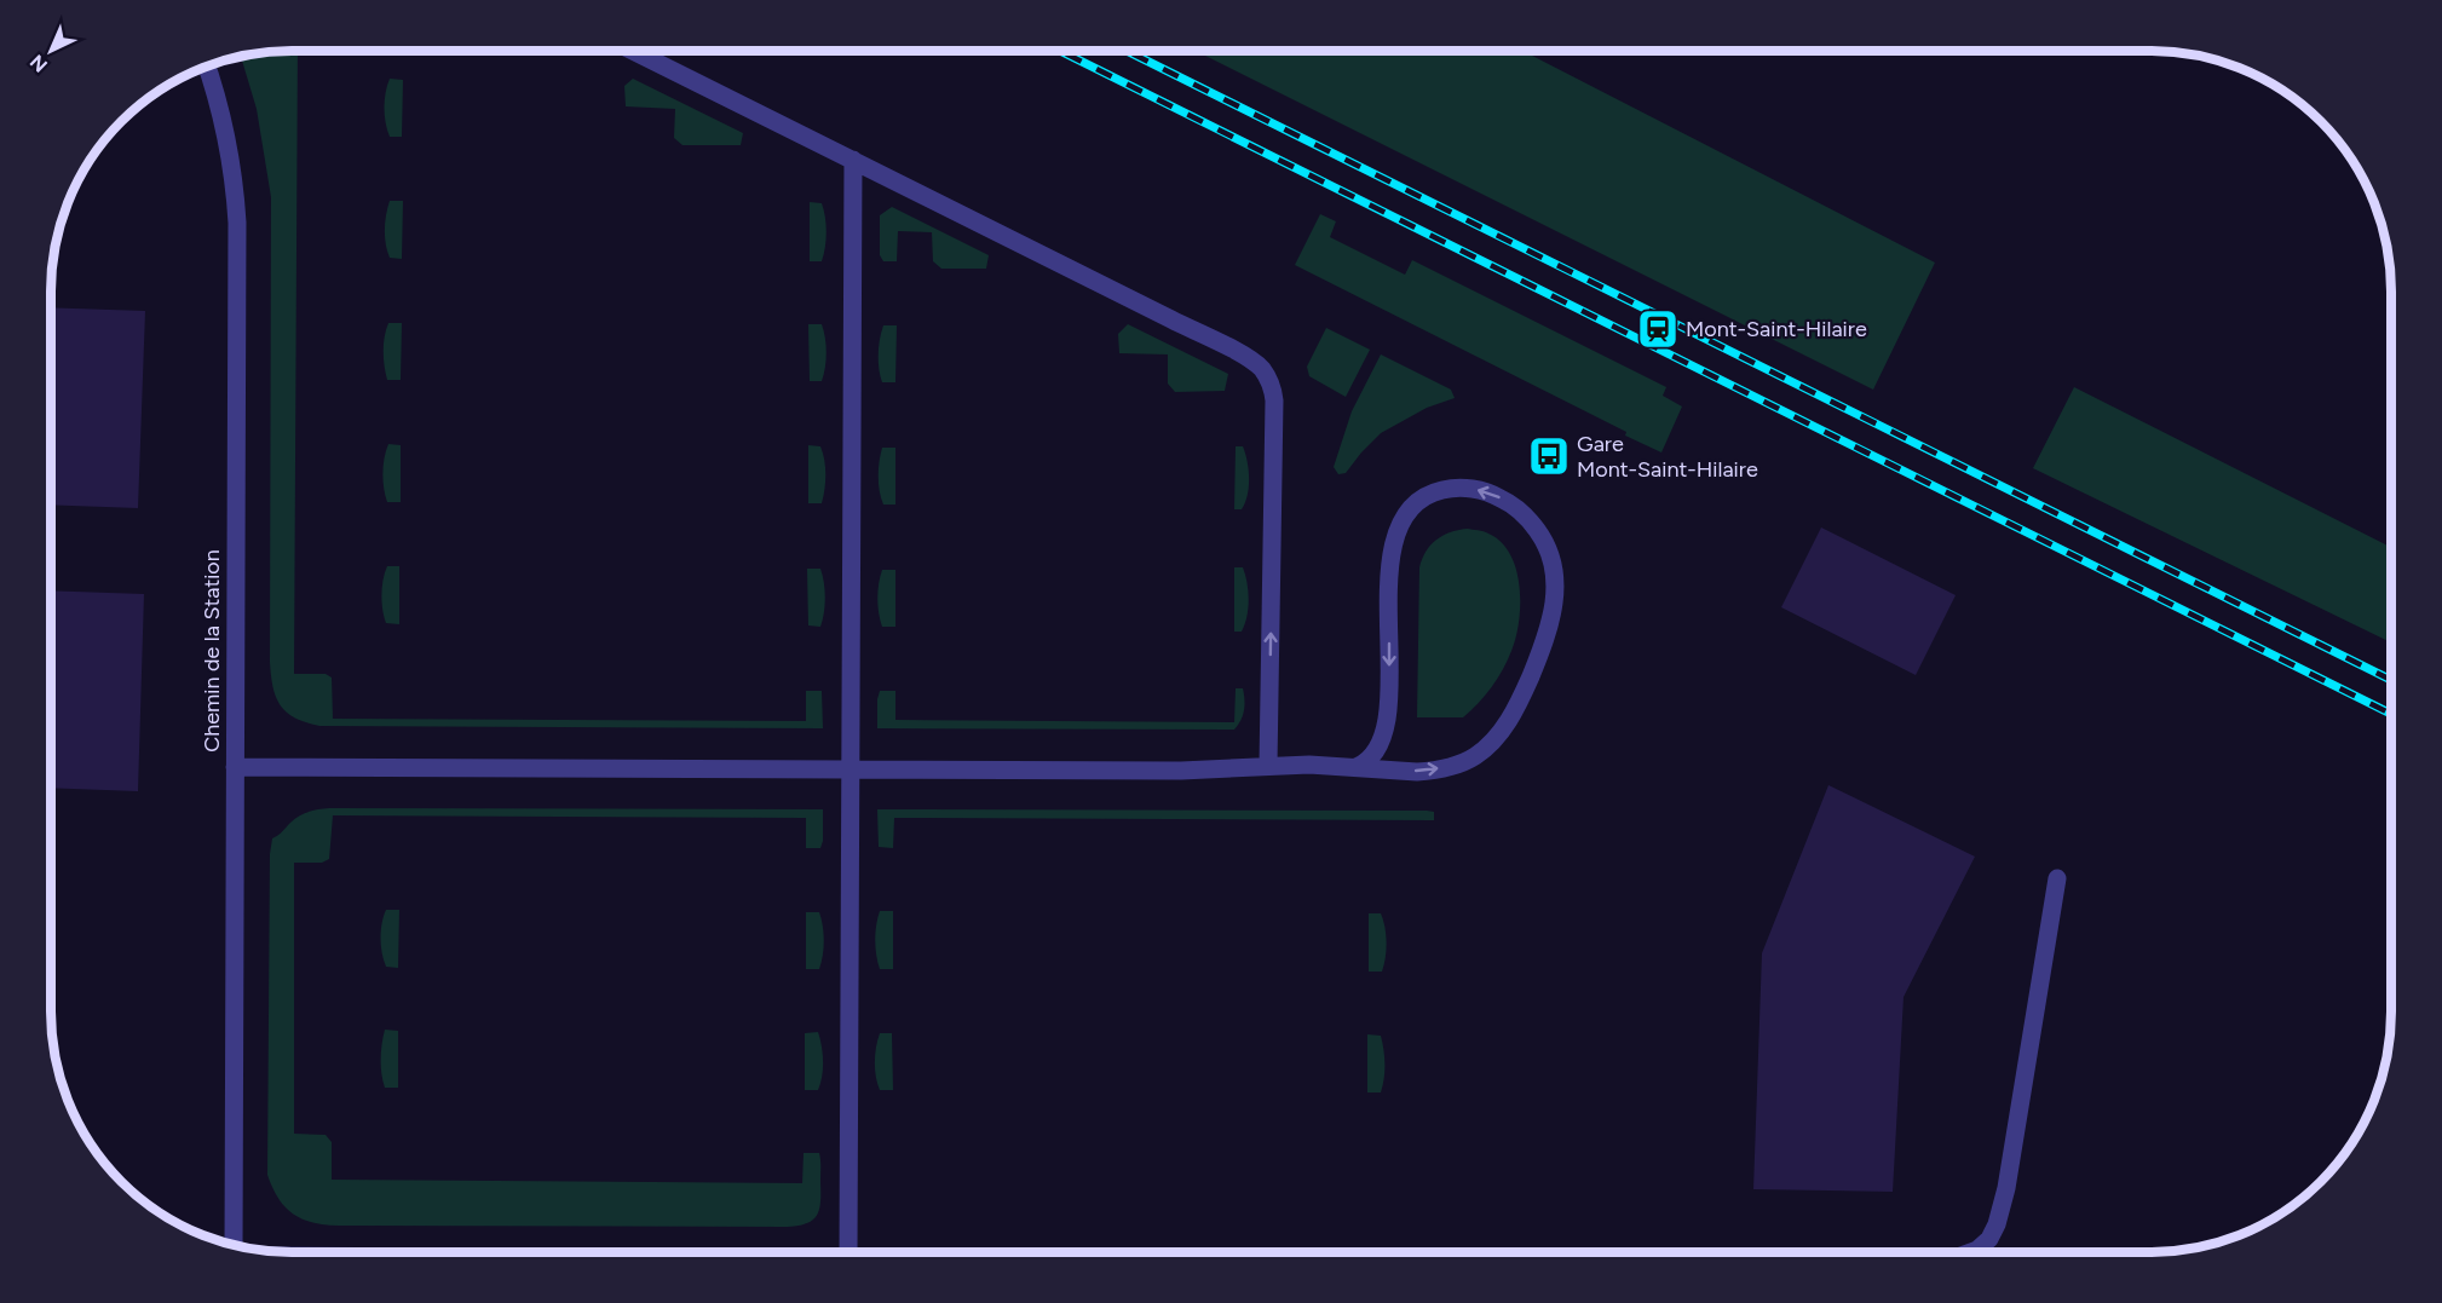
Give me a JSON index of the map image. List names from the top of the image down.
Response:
{
  "streets": {
    "street": ["Chemin de la Station"]
  },
  "places": {
    "station": ["Mont-Saint-Hilaire"],
    "bus stop": ["Gare Mont-Saint-Hilaire"]
  },
  "north": "bottom left"
}
